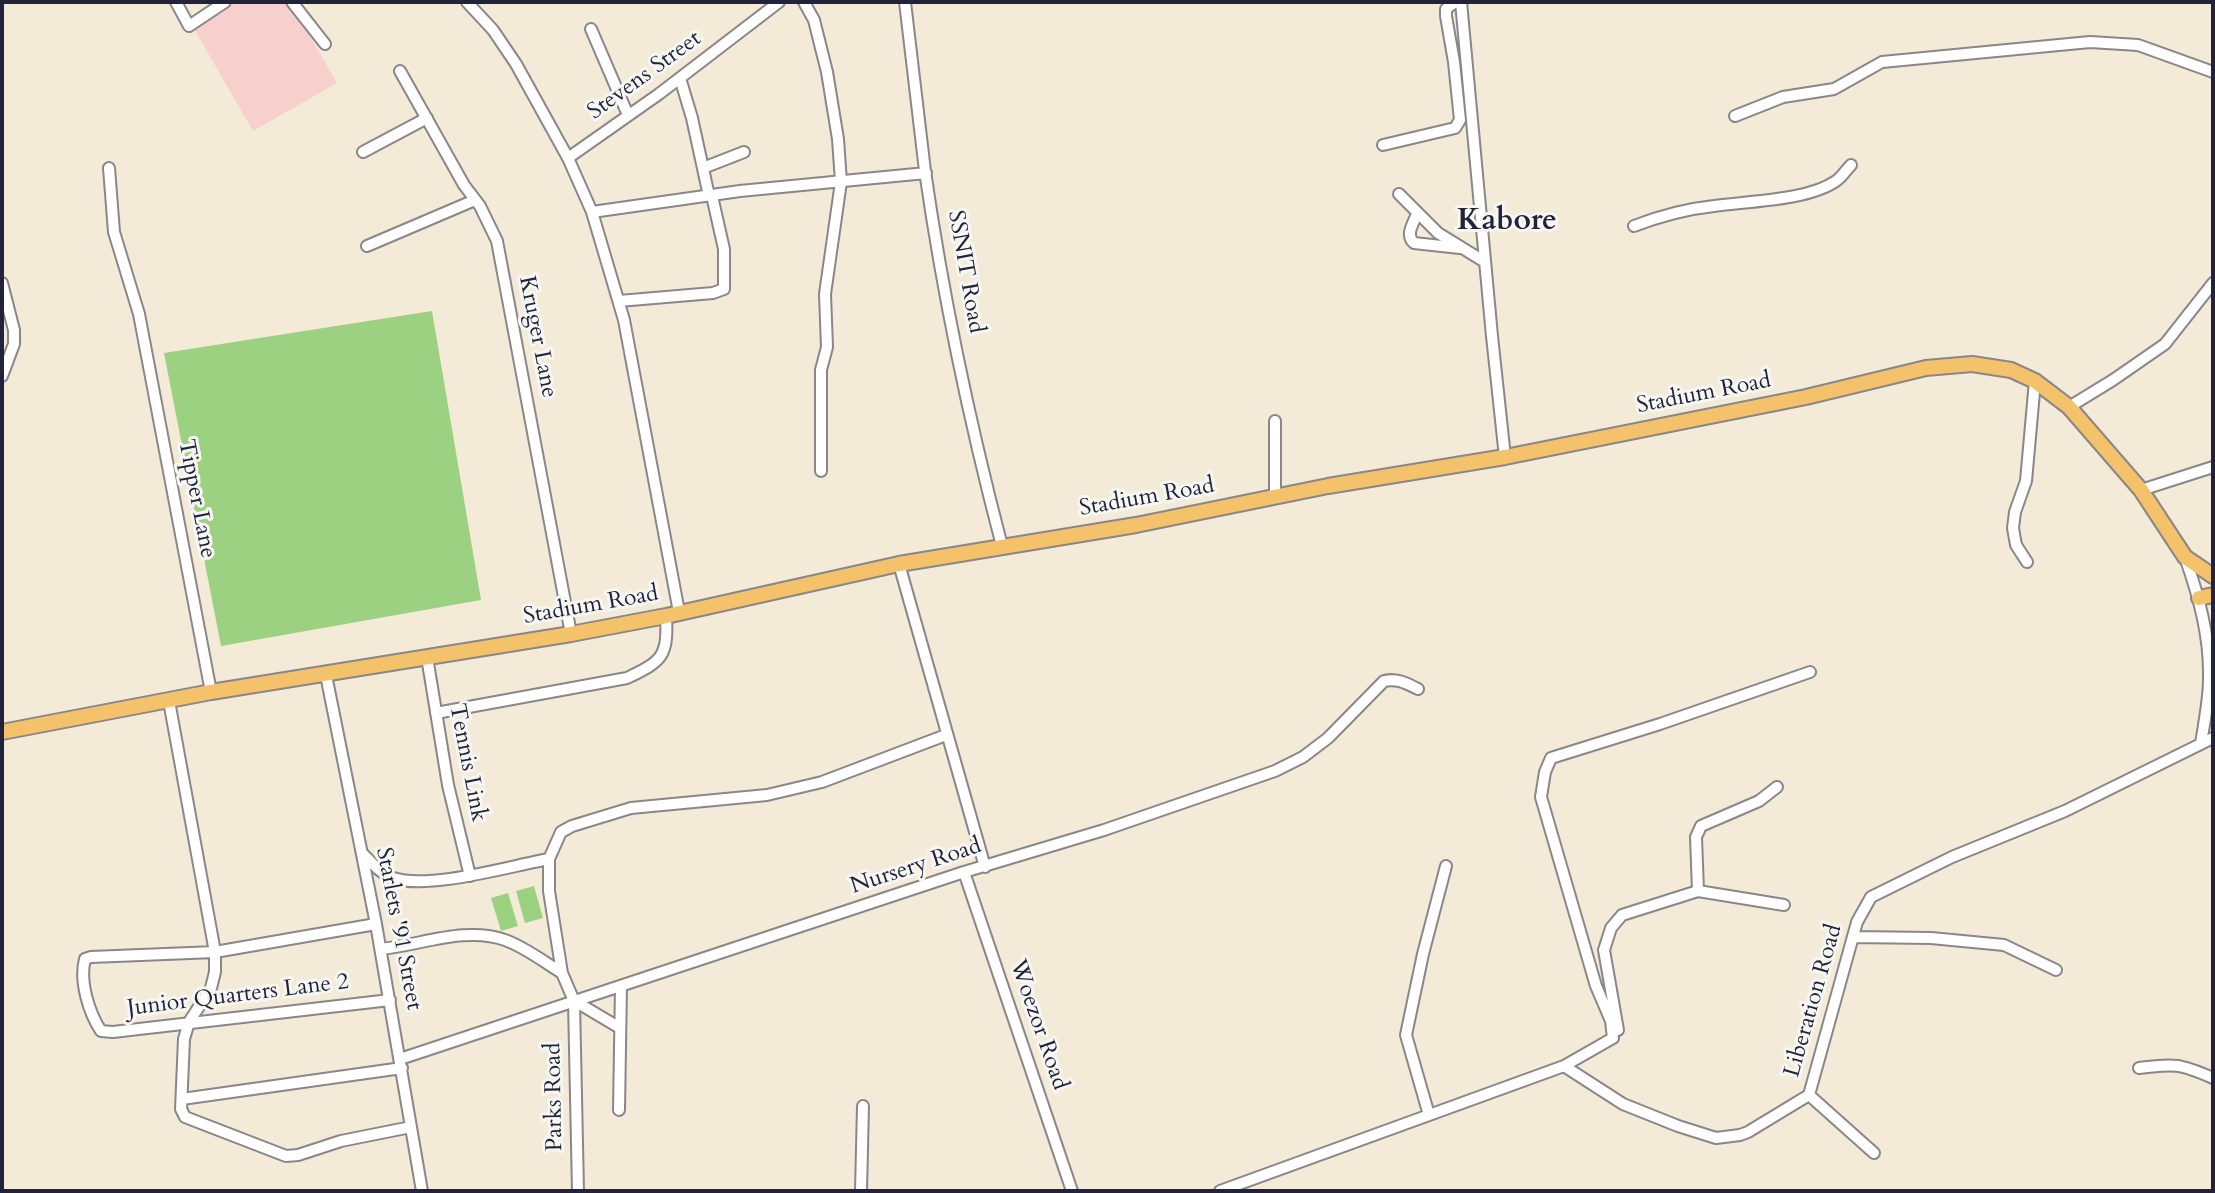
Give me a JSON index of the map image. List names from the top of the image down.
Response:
{
  "streets": {
    "main road": ["Stadium Road"],
    "street": [
      "Stevens Street",
      "SSNIT Road",
      "Kruger Lane",
      "Tipper Lane",
      "Tennis Link",
      "Nursery Road",
      "Starlets '91 Street",
      "Junior Quarters Lane 2",
      "Liberation Road",
      "Woezor Road",
      "Parks Road"
    ]
  },
  "crossings": [
    ["SSNIT Road", "Stadium Road"],
    ["Kruger Lane", "Stadium Road"],
    ["Stadium Road", "Tipper Lane"],
    ["Stadium Road", "Tennis Link"],
    ["Stadium Road", "Starlets '91 Street"],
    ["Nursery Road", "Starlets '91 Street"],
    ["Nursery Road", "Woezor Road"],
    ["Nursery Road", "Parks Road"],
    ["Starlets '91 Street", "Junior Quarters Lane 2"]
  ],
  "districts": ["Kabore"]
}
